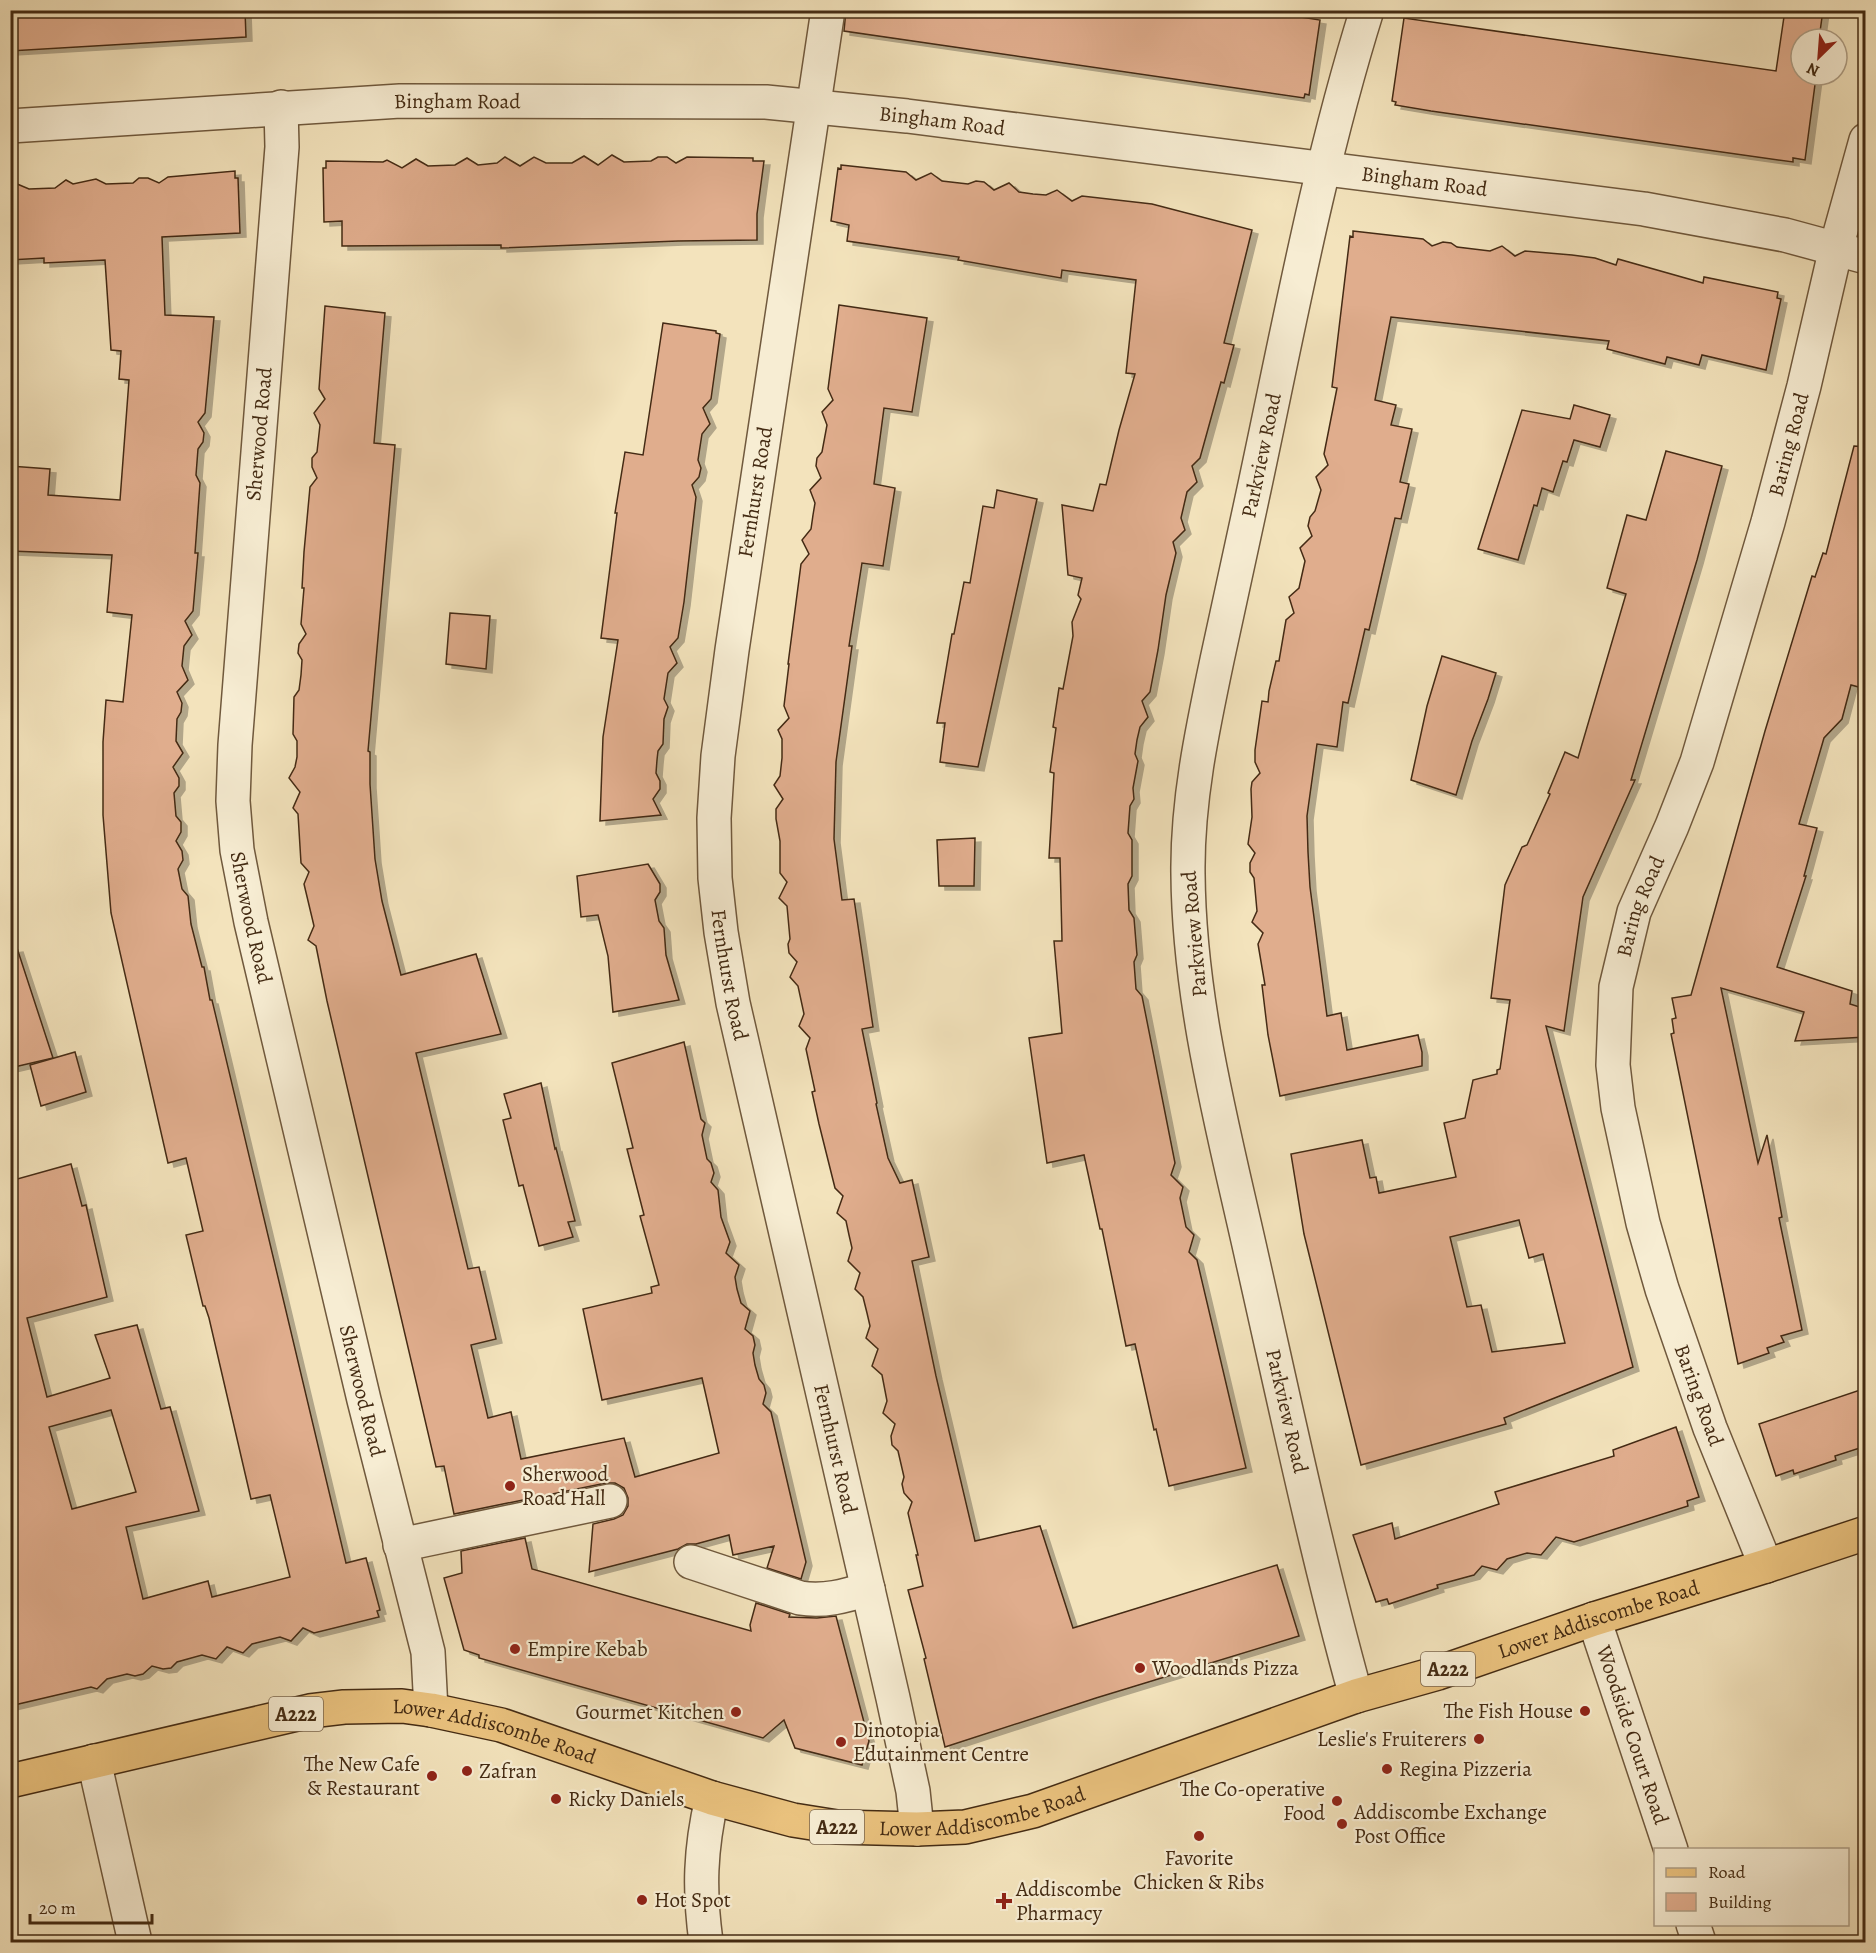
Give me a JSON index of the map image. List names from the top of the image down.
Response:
{
  "streets": {
    "main road": ["Lower Addiscombe Road", "A222"],
    "street": [
      "Bingham Road",
      "Sherwood Road",
      "Baring Road",
      "Parkview Road",
      "Fernhurst Road",
      "Woodside Court Road"
    ]
  },
  "crossings": [
    ["Bingham Road", "Sherwood Road"],
    ["Bingham Road", "Baring Road"],
    ["Bingham Road", "Parkview Road"],
    ["Bingham Road", "Fernhurst Road"],
    ["Sherwood Road", "Lower Addiscombe Road"],
    ["Baring Road", "Lower Addiscombe Road"],
    ["Parkview Road", "Lower Addiscombe Road"],
    ["Fernhurst Road", "Lower Addiscombe Road"],
    ["Lower Addiscombe Road", "Woodside Court Road"]
  ],
  "places": {
    "other": [
      "Sherwood Road Hall",
      "Empire Kebab",
      "Woodlands Pizza",
      "The Fish House",
      "Gourmet Kitchen",
      "Leslie's Fruiterers",
      "Dinotopia Edutainment Centre",
      "Regina Pizzeria",
      "Zafran",
      "The New Cafe & Restaurant",
      "Ricky Daniels",
      "The Co-operative Food",
      "Addiscombe Exchange Post Office",
      "Favorite Chicken & Ribs",
      "Hot Spot"
    ],
    "health": ["Addiscombe Pharmacy"]
  },
  "legend": ["Road", "Building"],
  "scale_bar": "20 m",
  "north": "bottom left"
}
